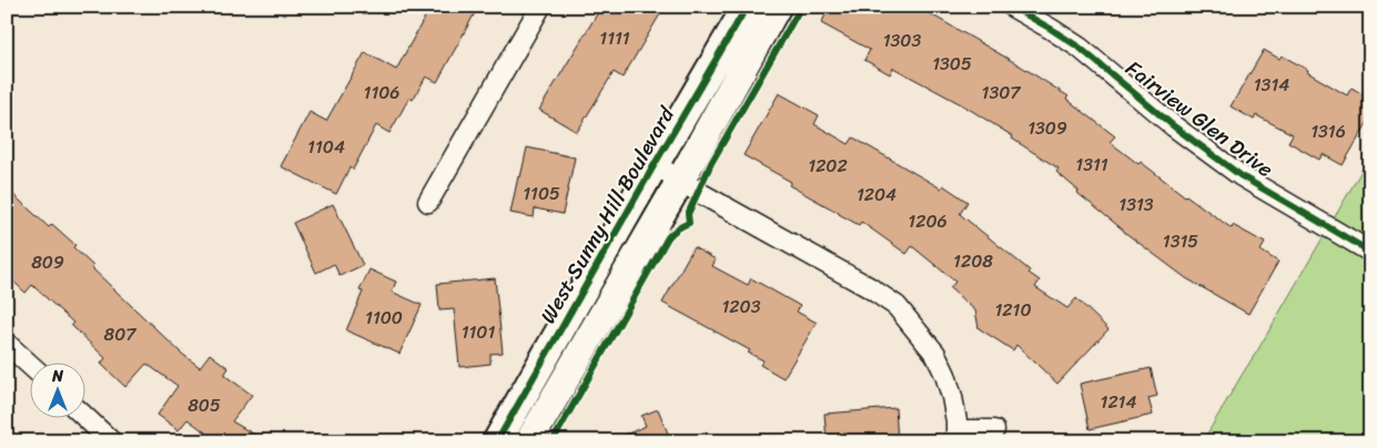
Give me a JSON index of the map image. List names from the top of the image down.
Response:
{
  "streets": {
    "street": ["Fairview Glen Drive", "West Sunny Hill Boulevard"]
  },
  "house_numbers": [
    "1111",
    "1303",
    "1305",
    "1314",
    "1106",
    "1307",
    "1309",
    "1316",
    "1104",
    "1311",
    "1202",
    "1105",
    "1204",
    "1313",
    "1206",
    "1315",
    "1208",
    "809",
    "1203",
    "1210",
    "1100",
    "1101",
    "807",
    "1214",
    "805"
  ],
  "north": "top"
}
